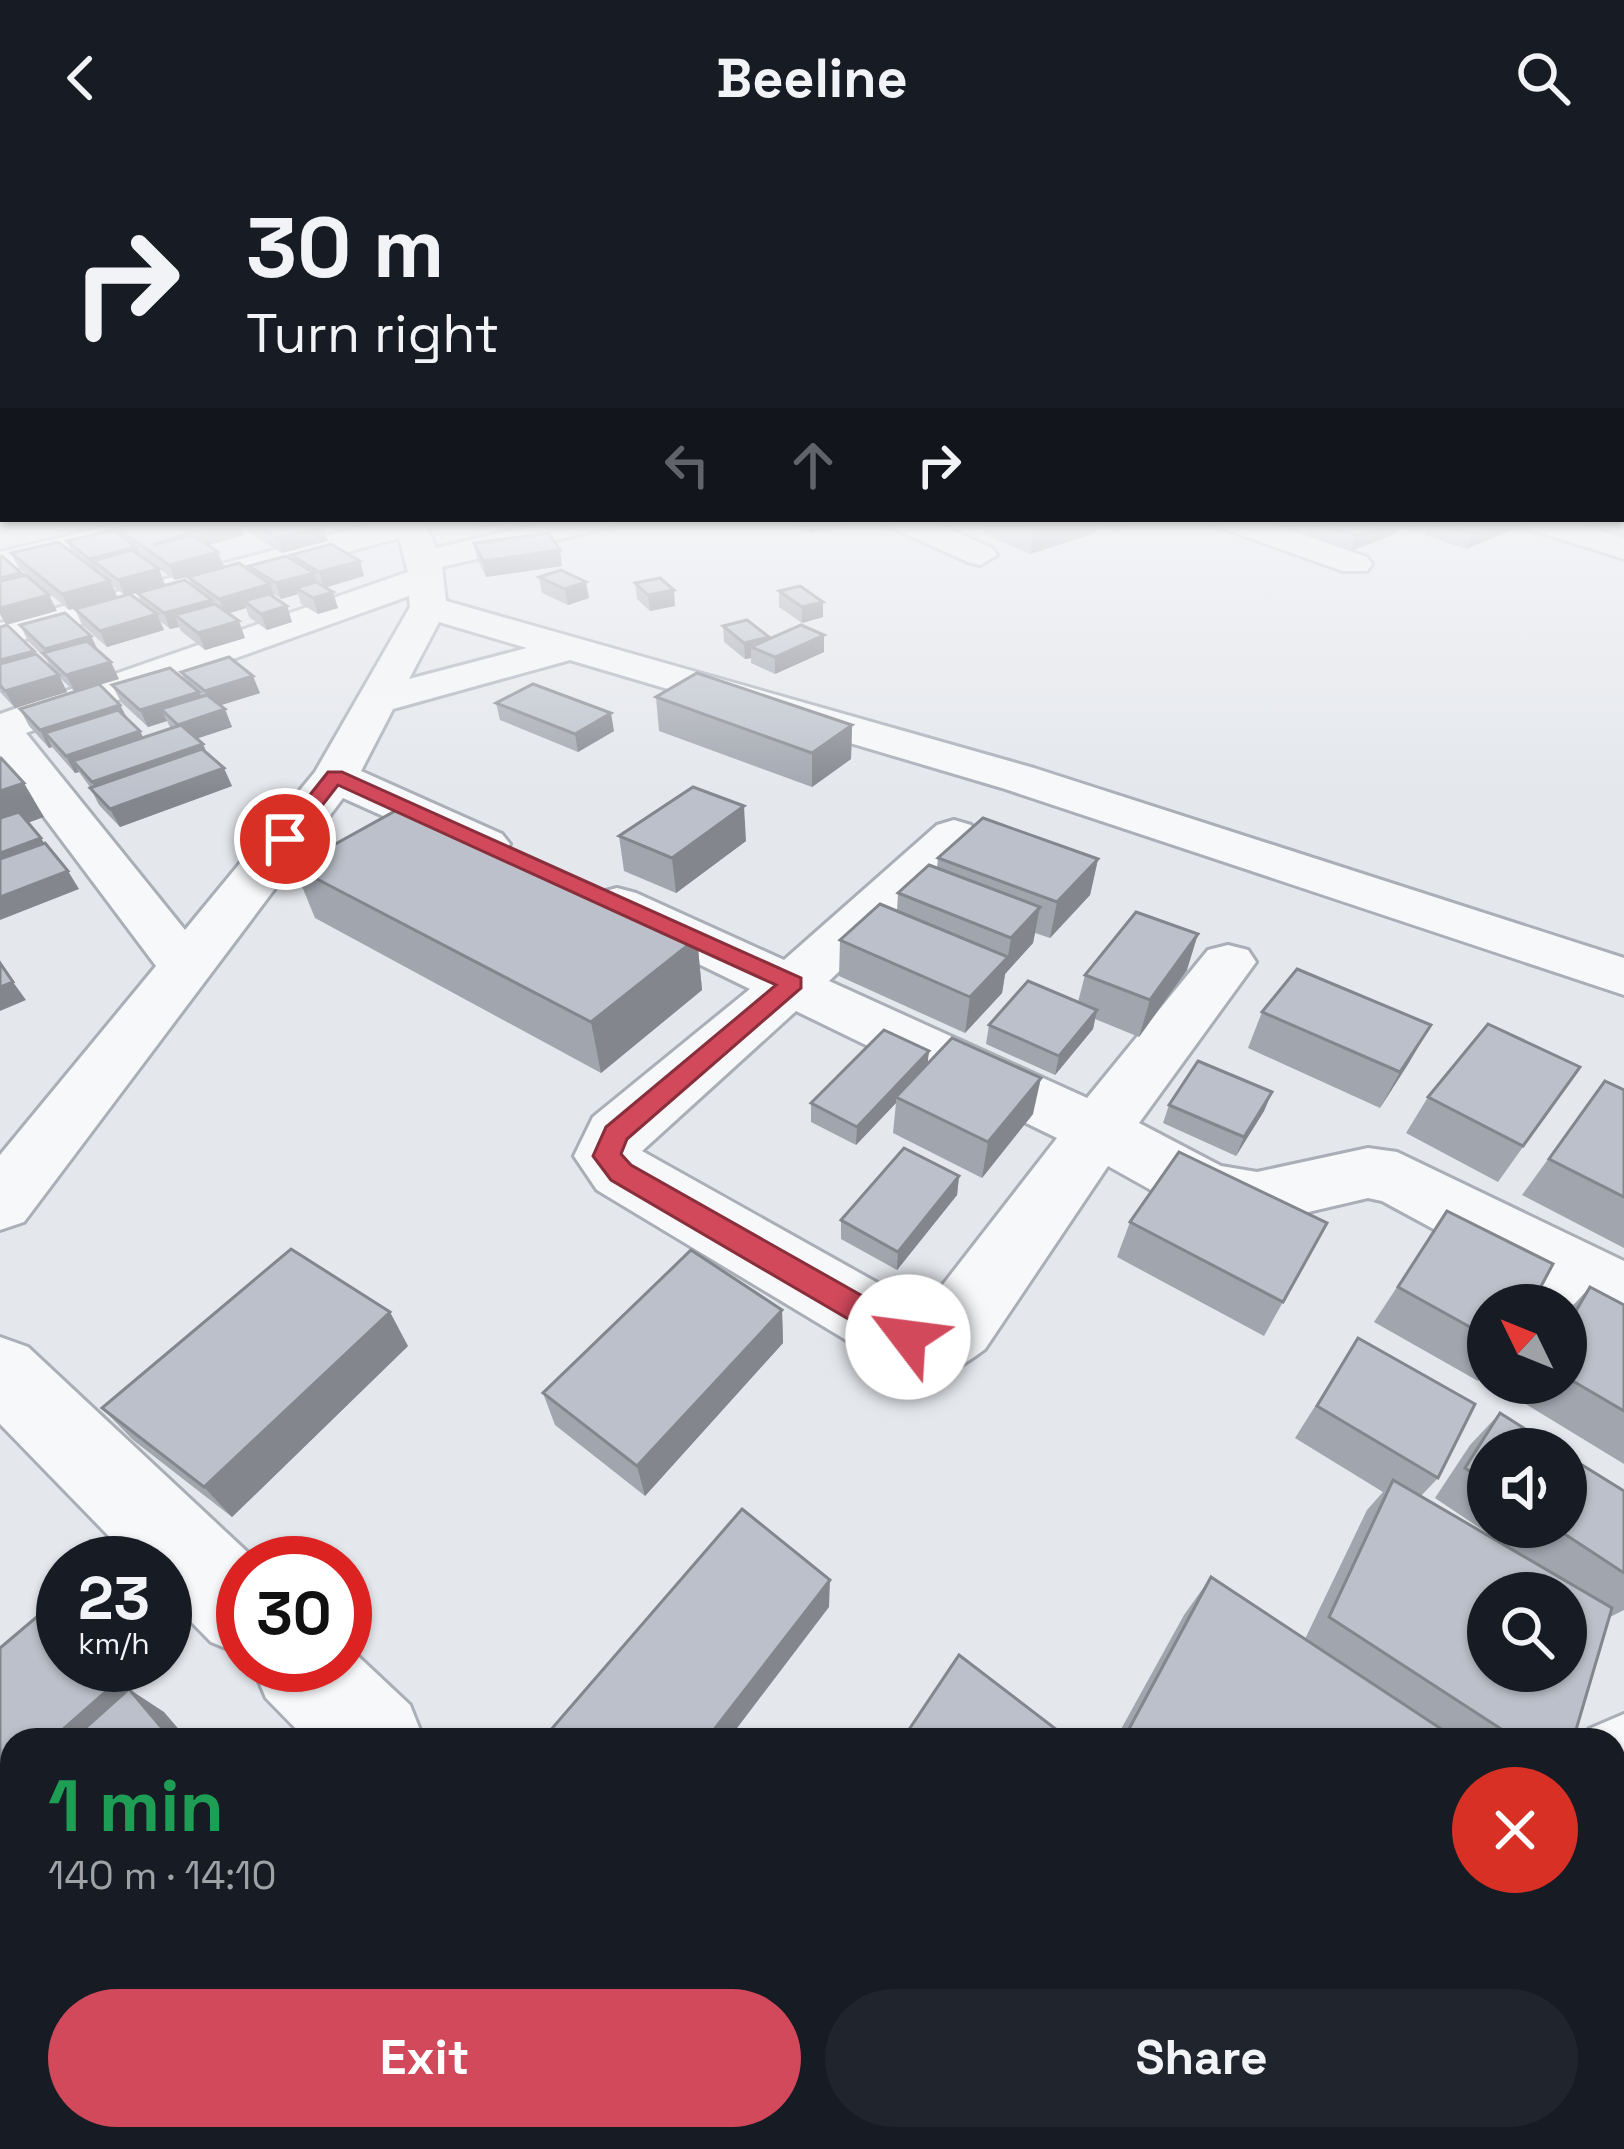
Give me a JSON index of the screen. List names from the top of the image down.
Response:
{
  "north": "top left",
  "page": {
    "header": "Beeline",
    "turn": ["30 m", "Turn right"],
    "speed": "23 km/h",
    "limit": "30",
    "heading": ["1 min", "140 m · 14:10"],
    "buttons": ["Exit", "Share"]
  }
}
